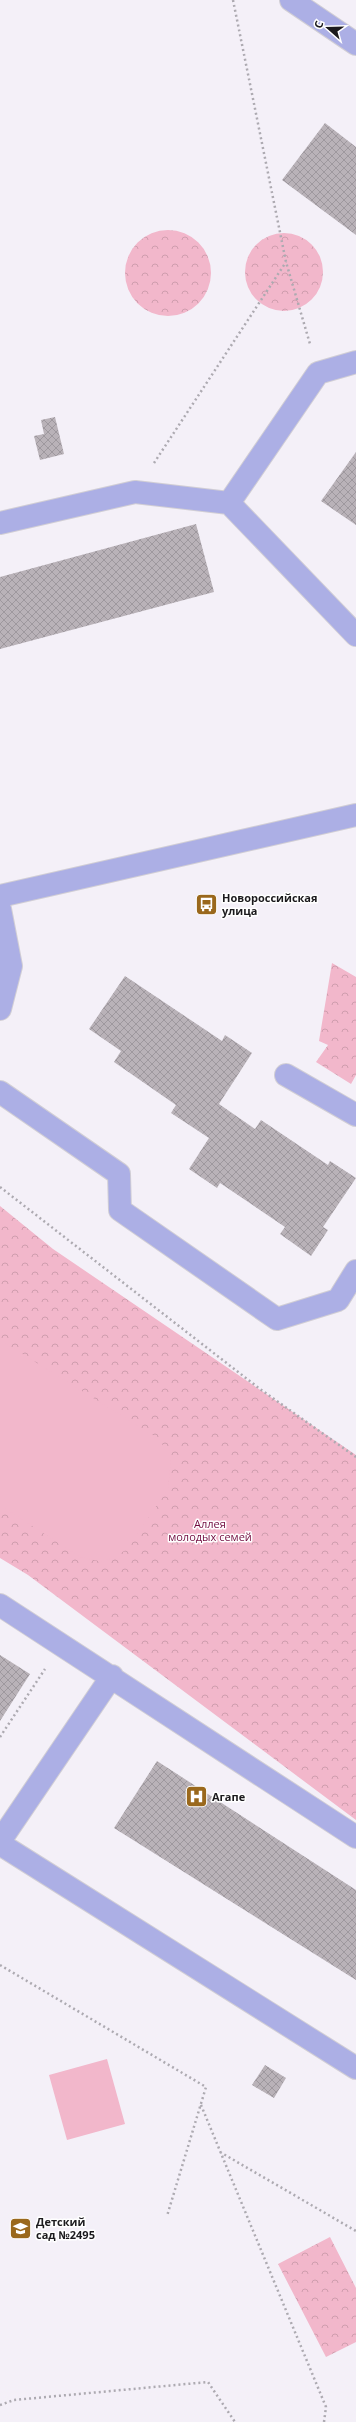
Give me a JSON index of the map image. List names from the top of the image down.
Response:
{
  "parks": ["Аллея молодых семей"],
  "places": {
    "bus stop": ["Новороссийская улица"],
    "hospital": ["Агапе"],
    "school or university": ["Детский сад №2495"]
  },
  "north": "left"
}
